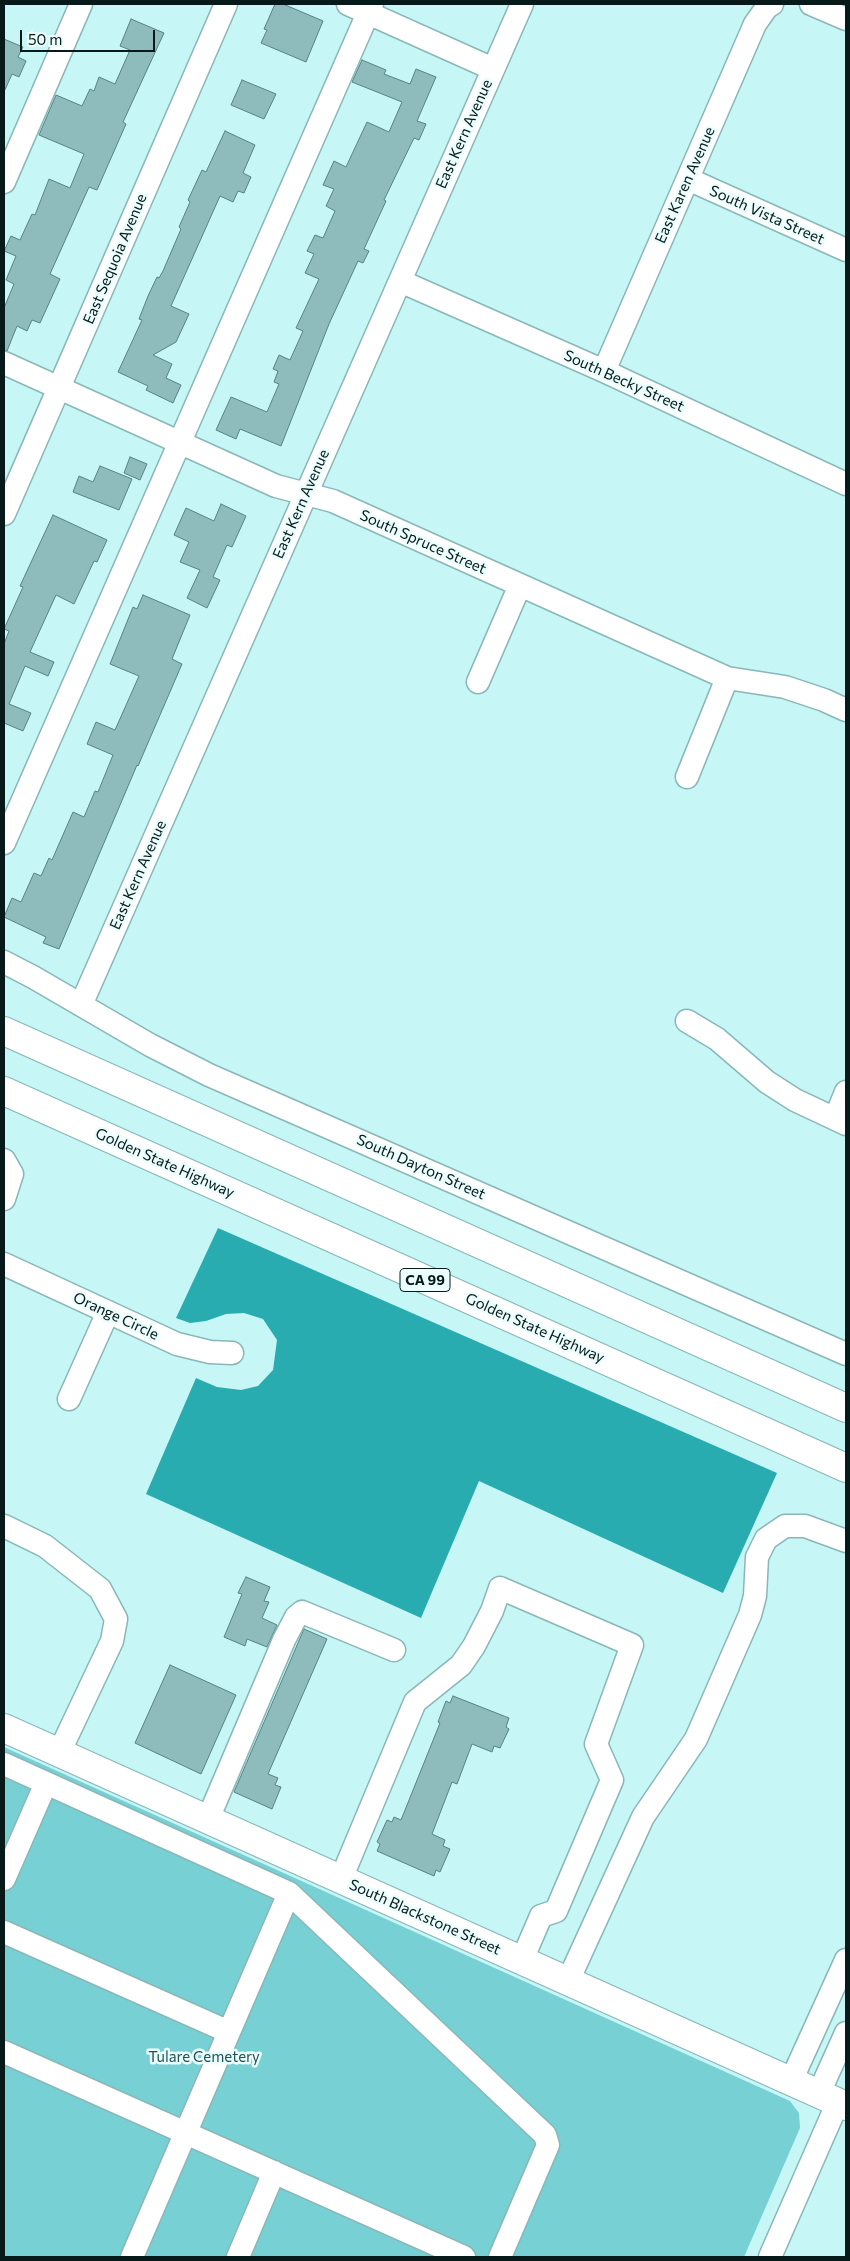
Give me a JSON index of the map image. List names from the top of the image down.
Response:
{
  "streets": {
    "main road": ["Golden State Highway", "CA 99", "South Blackstone Street"],
    "street": [
      "East Kern Avenue",
      "East Karen Avenue",
      "South Vista Street",
      "East Sequoia Avenue",
      "South Becky Street",
      "South Spruce Street",
      "South Dayton Street",
      "Orange Circle"
    ]
  },
  "crossings": [
    ["East Kern Avenue", "South Becky Street"],
    ["East Kern Avenue", "South Spruce Street"],
    ["East Kern Avenue", "South Dayton Street"],
    ["East Karen Avenue", "South Vista Street"],
    ["East Karen Avenue", "South Becky Street"],
    ["East Sequoia Avenue", "South Spruce Street"]
  ],
  "parks": ["Tulare Cemetery"],
  "scale_bar": "50 m"
}
